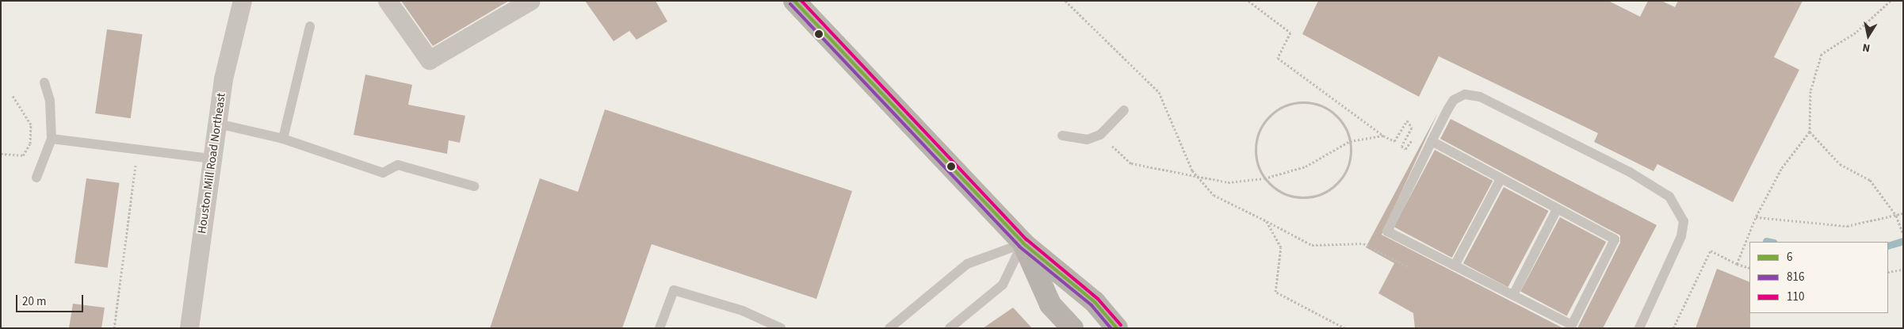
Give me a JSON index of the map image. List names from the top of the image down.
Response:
{
  "streets": {
    "street": ["Houston Mill Road Northeast"]
  },
  "lines": ["transit line 6", "transit line 110", "transit line 816"],
  "legend": ["6", "816", "110"],
  "scale_bar": "20 m",
  "north": "bottom"
}
